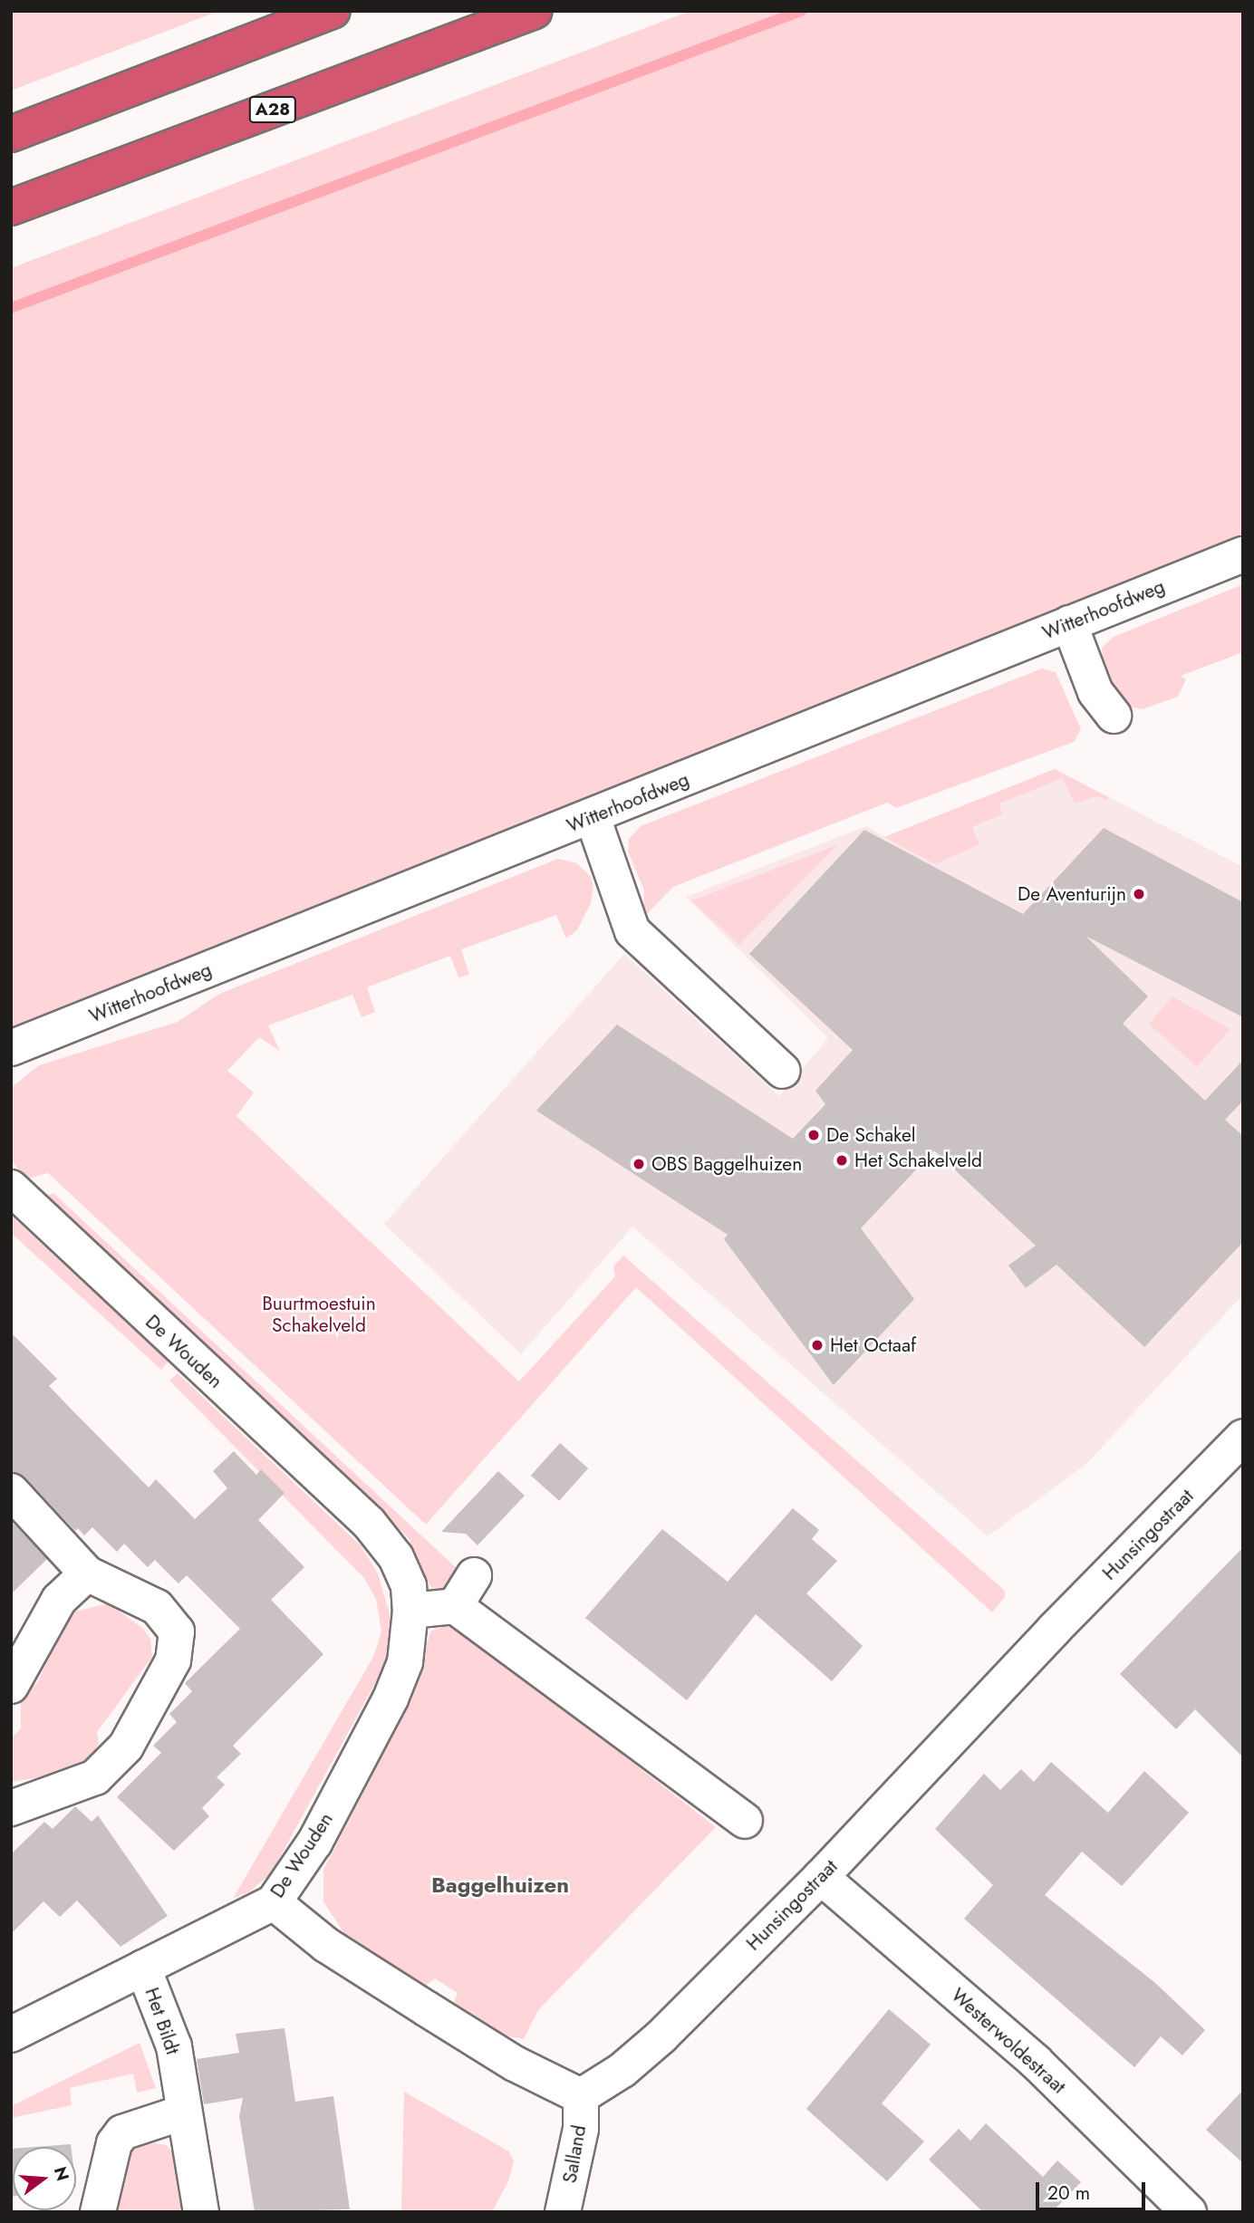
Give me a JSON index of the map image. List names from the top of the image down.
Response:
{
  "streets": {
    "highway": ["A28"],
    "street": [
      "Witterhoofdweg",
      "De Wouden",
      "Hunsingostraat",
      "Het Bildt",
      "Westerwoldestraat",
      "Salland"
    ]
  },
  "crossings": [
    ["De Wouden", "Het Bildt"],
    ["Hunsingostraat", "Westerwoldestraat"],
    ["Hunsingostraat", "Salland"]
  ],
  "districts": ["Baggelhuizen"],
  "parks": ["Buurtmoestuin Schakelveld"],
  "places": [
    "De Aventurijn",
    "De Schakel",
    "Het Schakelveld",
    "OBS Baggelhuizen",
    "Het Octaaf"
  ],
  "scale_bar": "20 m",
  "north": "right"
}
